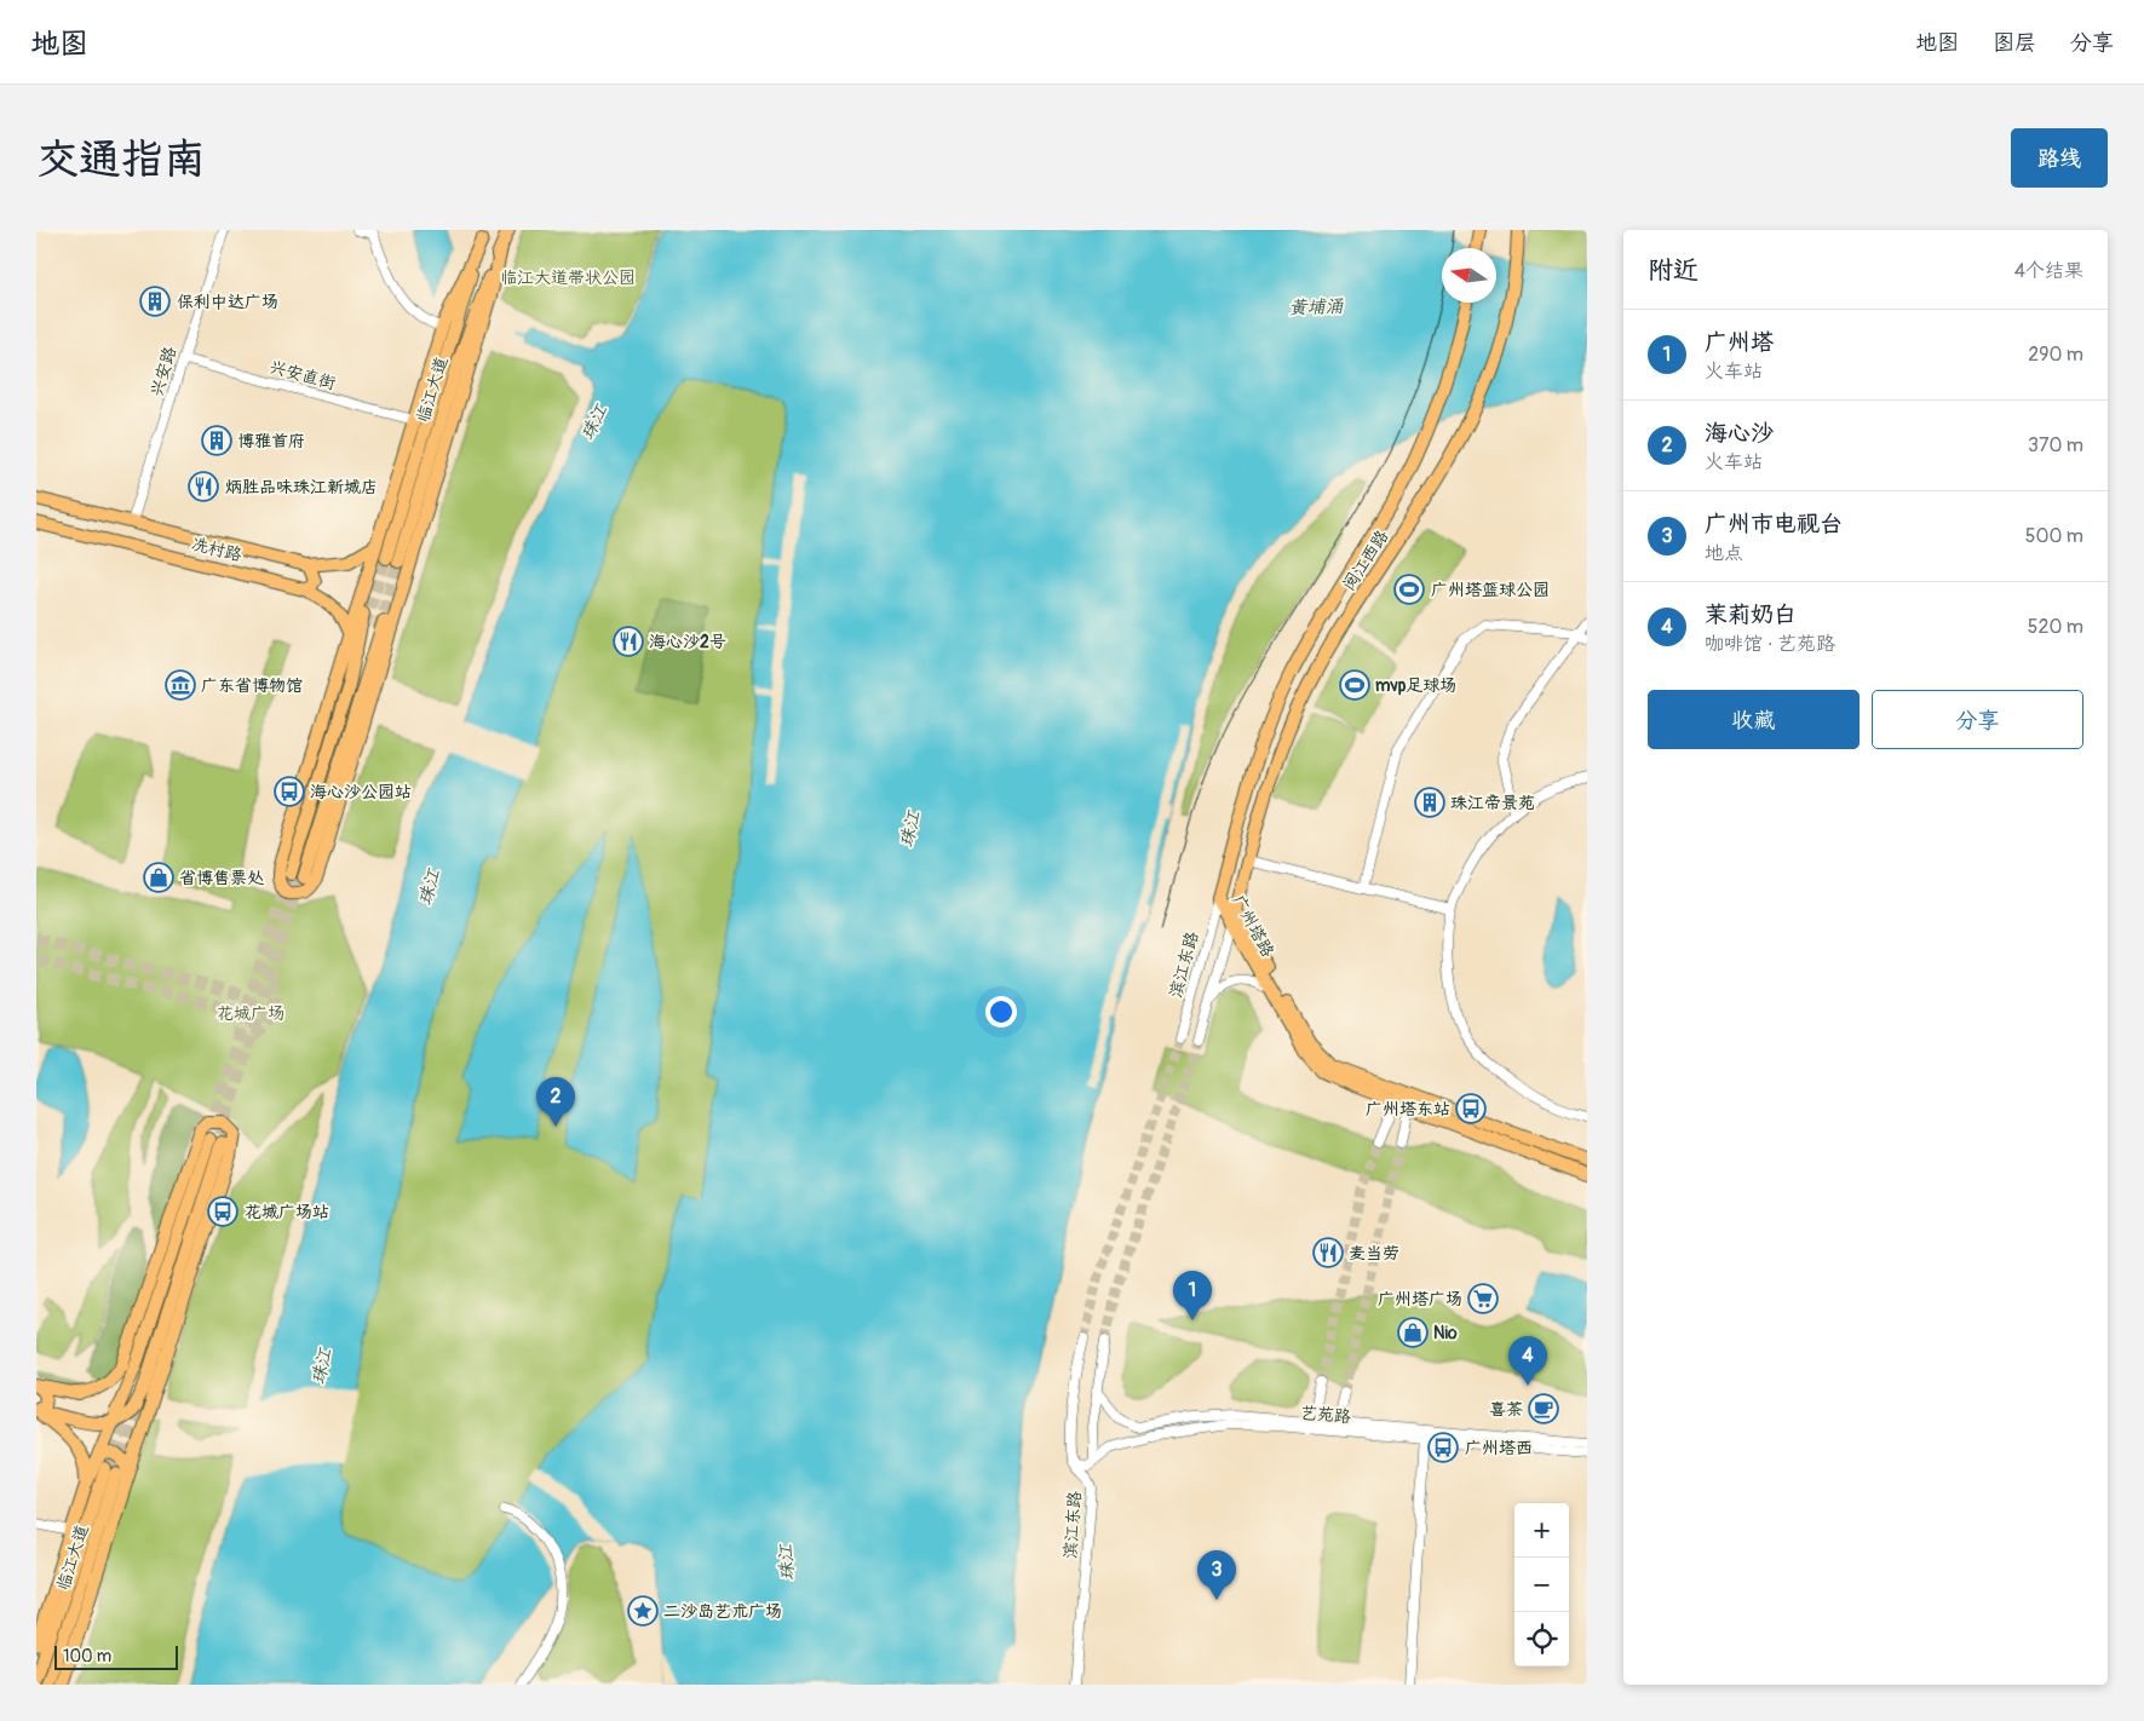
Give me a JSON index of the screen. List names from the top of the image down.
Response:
{
  "streets": {
    "main road": [
      "临江大道",
      "冼村路",
      "阅江西路",
      "广州塔路"
    ],
    "street": [
      "兴安路",
      "兴安直街",
      "滨江东路",
      "艺苑路"
    ]
  },
  "crossings": [
    ["兴安路", "兴安直街"],
    ["兴安路", "冼村路"],
    ["阅江西路", "广州塔路"],
    ["阅江西路", "滨江东路"],
    ["广州塔路", "滨江东路"]
  ],
  "water": ["黄埔涌", "珠江"],
  "parks": ["临江大道带状公园", "花城广场"],
  "places": {
    "building": ["保利中达广场", "博雅首府", "珠江帝景苑"],
    "restaurant": ["炳胜品味珠江新城店", "海心沙2号", "麦当劳"],
    "sports": ["广州塔篮球公园", "mvp足球场"],
    "museum": ["广东省博物馆"],
    "bus stop": [
      "海心沙公园站",
      "广州塔东站",
      "花城广场站",
      "广州塔西"
    ],
    "shop": ["省博售票处", "Nio"],
    "supermarket": ["广州塔广场"],
    "cafe": ["喜茶"],
    "place": ["二沙岛艺术广场"]
  },
  "scale_bar": "100 m",
  "north": "left",
  "page": {
    "header": "地图",
    "nav": ["地图", "图层", "分享"],
    "buttons": [
      "路线",
      ["收藏", "分享"]
    ],
    "title": "交通指南",
    "heading": ["附近", "4个结果"],
    "list": [
      {
        "mark": "1",
        "name": "广州塔",
        "note": "火车站",
        "value": "290 m"
      },
      {
        "mark": "2",
        "name": "海心沙",
        "note": "火车站",
        "value": "370 m"
      },
      {
        "mark": "3",
        "name": "广州市电视台",
        "note": "地点",
        "value": "500 m"
      },
      {
        "mark": "4",
        "name": "茉莉奶白",
        "note": "咖啡馆 · 艺苑路",
        "value": "520 m"
      }
    ],
    "pins": [
      "2",
      "1",
      "4",
      "3"
    ],
    "map_buttons": ["+", "−"],
    "scale": "100 m"
  }
}
